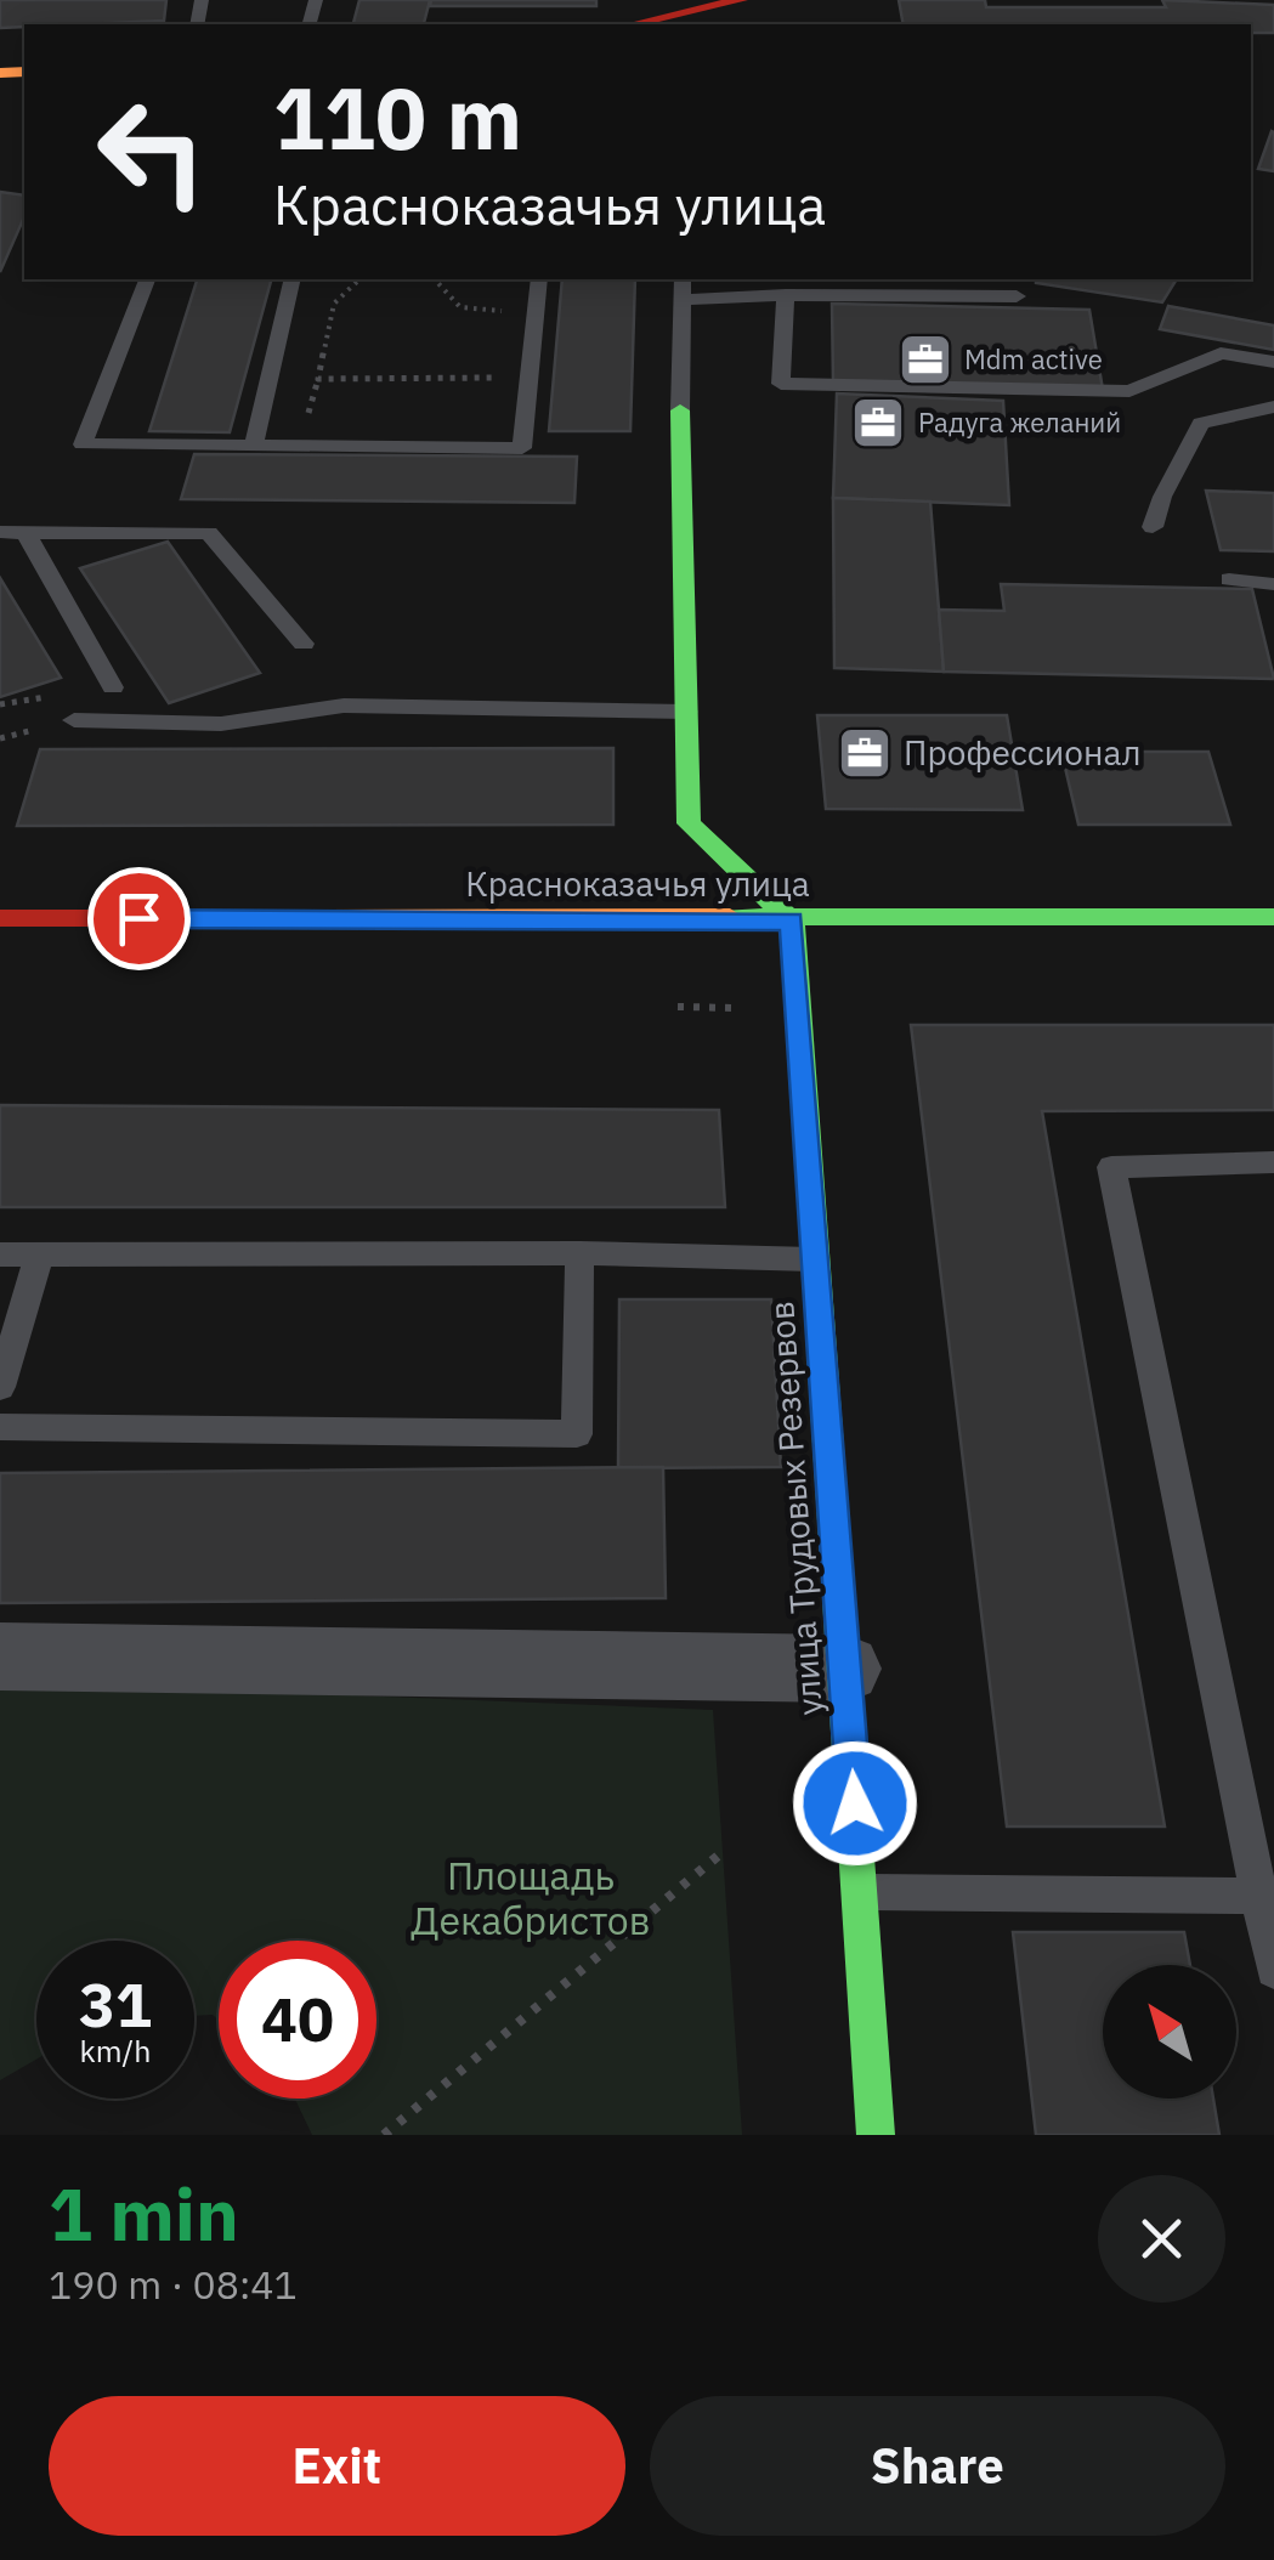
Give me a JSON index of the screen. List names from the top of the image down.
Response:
{
  "streets": {
    "street": ["Красноказачья улица", "улица Трудовых Резервов"]
  },
  "crossings": [
    ["Красноказачья улица", "улица Трудовых Резервов"]
  ],
  "parks": ["Площадь Декабристов"],
  "places": {
    "office": ["Mdm active", "Радуга желаний", "Профессионал"]
  },
  "north": "top left",
  "page": {
    "turn": ["110 m", "Красноказачья улица"],
    "speed": "31 km/h",
    "limit": "40",
    "heading": ["1 min", "190 m · 08:41"],
    "buttons": ["Exit", "Share"]
  }
}
